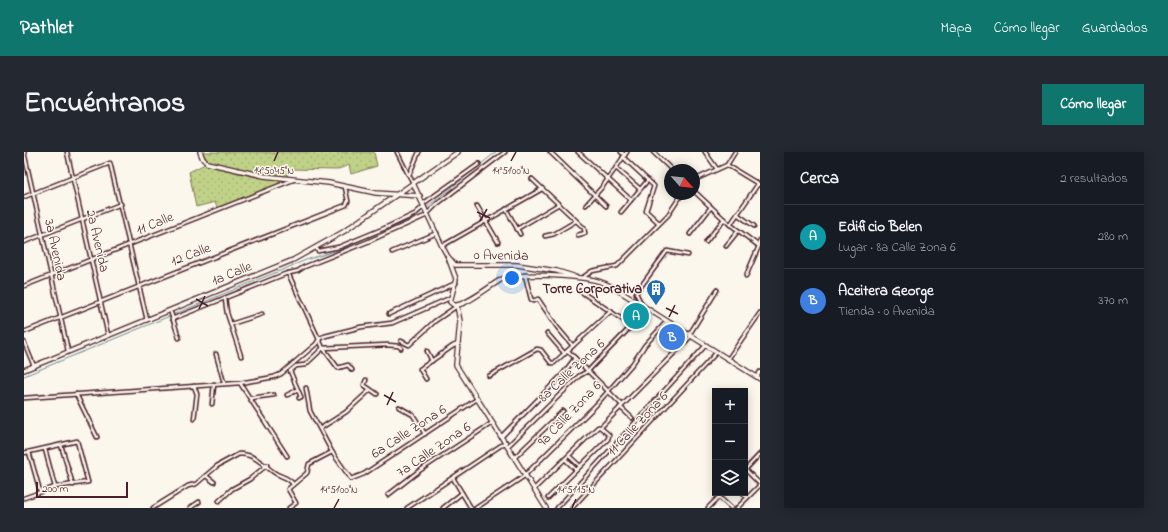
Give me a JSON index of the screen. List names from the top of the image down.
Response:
{
  "streets": {
    "street": [
      "11 Calle",
      "2a Avenida",
      "3a Avenida",
      "12 Calle",
      "0 Avenida",
      "1a Calle",
      "8a Calle Zona 6",
      "9a Calle Zona 6",
      "11 Calle Zona 6",
      "6a Calle Zona 6",
      "7a Calle Zona 6"
    ]
  },
  "crossings": [
    ["11 Calle", "2a Avenida"],
    ["11 Calle", "3a Avenida"],
    ["2a Avenida", "12 Calle"],
    ["2a Avenida", "1a Calle"],
    ["3a Avenida", "12 Calle"],
    ["3a Avenida", "1a Calle"],
    ["0 Avenida", "8a Calle Zona 6"],
    ["0 Avenida", "9a Calle Zona 6"],
    ["0 Avenida", "11 Calle Zona 6"]
  ],
  "places": {
    "building": ["Torre Corporativa"]
  },
  "scale_bar": "200 m",
  "north": "bottom right",
  "page": {
    "header": "Pathlet",
    "nav": ["Mapa", "Cómo llegar", "Guardados"],
    "title": "Encuéntranos",
    "buttons": "Cómo llegar",
    "heading": ["Cerca", "2 resultados"],
    "list": [
      {
        "mark": "A",
        "name": "Edificio Belen",
        "note": "Lugar · 8a Calle Zona 6",
        "value": "280 m"
      },
      {
        "mark": "B",
        "name": "Aceitera George",
        "note": "Tienda · 0 Avenida",
        "value": "370 m"
      }
    ],
    "pins": ["A", "B"],
    "map_buttons": ["+", "−"],
    "scale": "200 m"
  },
  "coordinates": ["14°50'45\"N", "14°51'00\"N", "14°51'15\"N"]
}
